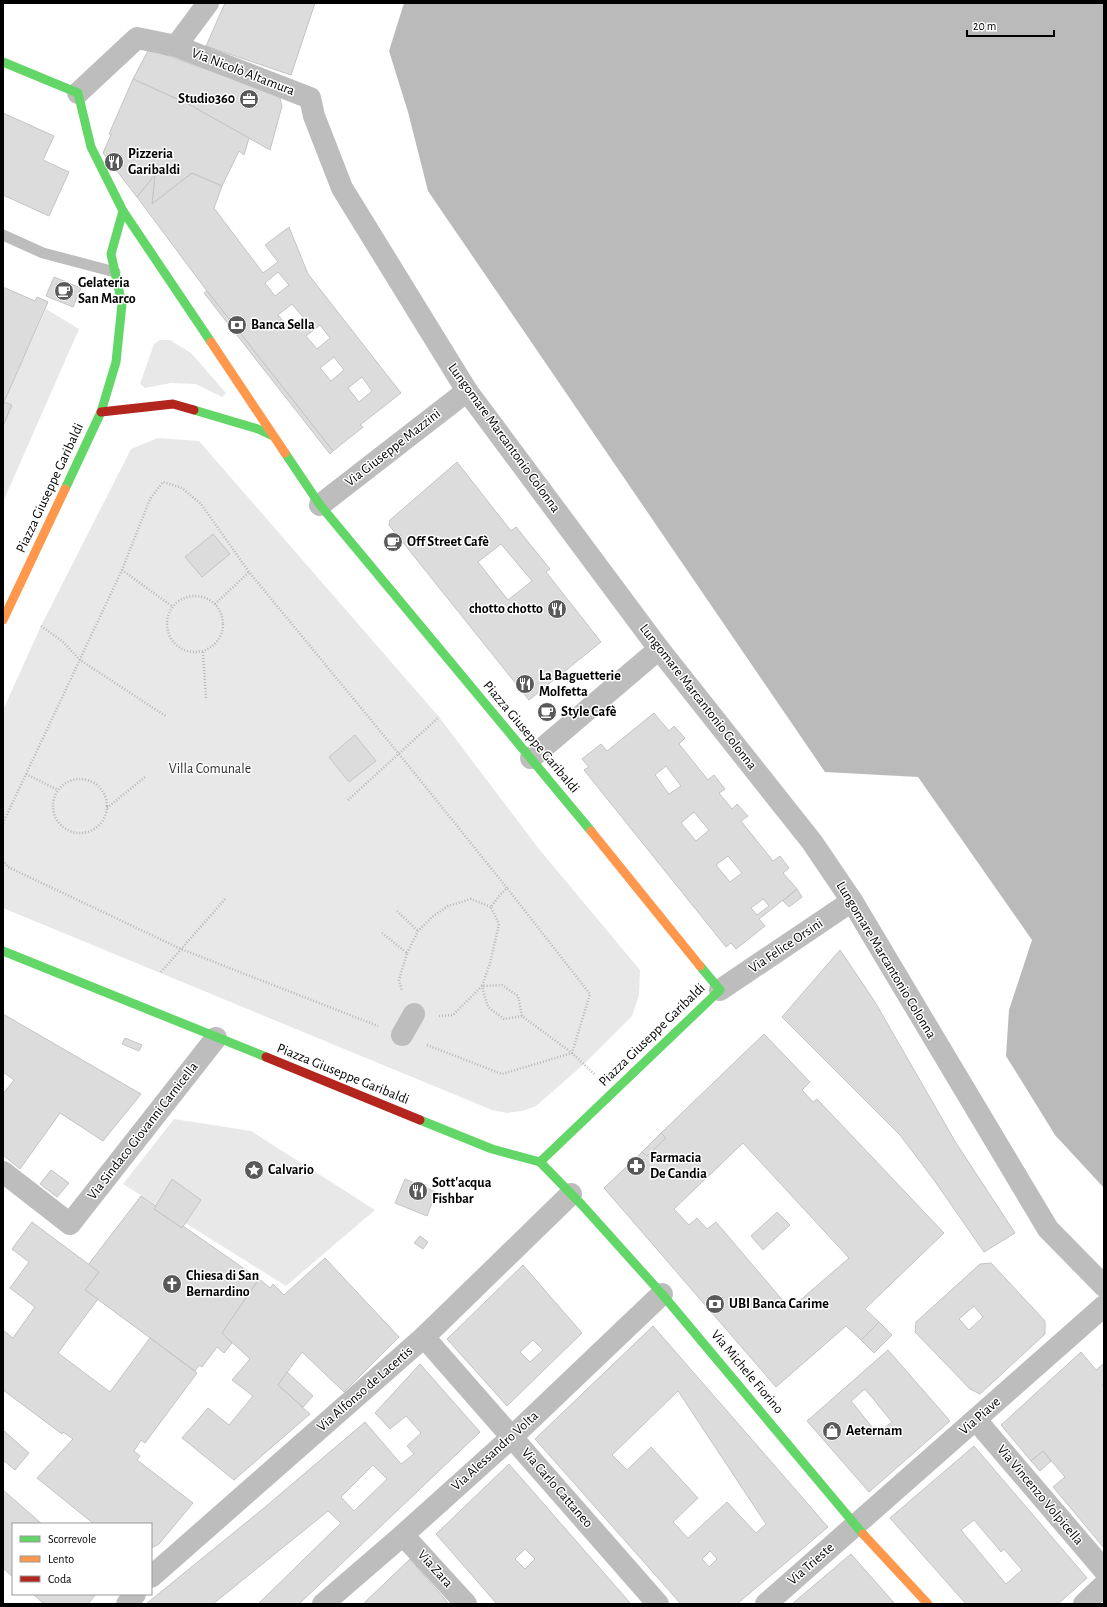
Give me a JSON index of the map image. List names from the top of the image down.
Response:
{
  "streets": {
    "street": [
      "Via Nicolò Altamura",
      "Lungomare Marcantonio Colonna",
      "Via Giuseppe Mazzini",
      "Piazza Giuseppe Garibaldi",
      "Via Felice Orsini",
      "Via Sindaco Giovanni Carnicella",
      "Via Michele Fiorino",
      "Via Alfonso de Lacertis",
      "Via Piave",
      "Via Alessandro Volta",
      "Via Carlo Cattaneo",
      "Via Vincenzo Volpicella",
      "Via Trieste",
      "Via Zara"
    ]
  },
  "crossings": [
    ["Via Nicolò Altamura", "Lungomare Marcantonio Colonna"],
    ["Lungomare Marcantonio Colonna", "Via Giuseppe Mazzini"],
    ["Lungomare Marcantonio Colonna", "Via Felice Orsini"],
    ["Via Giuseppe Mazzini", "Piazza Giuseppe Garibaldi"],
    ["Piazza Giuseppe Garibaldi", "Via Felice Orsini"],
    ["Piazza Giuseppe Garibaldi", "Via Sindaco Giovanni Carnicella"],
    ["Piazza Giuseppe Garibaldi", "Via Michele Fiorino"],
    ["Via Michele Fiorino", "Via Alfonso de Lacertis"],
    ["Via Michele Fiorino", "Via Piave"],
    ["Via Michele Fiorino", "Via Alessandro Volta"],
    ["Via Michele Fiorino", "Via Trieste"],
    ["Via Alfonso de Lacertis", "Via Carlo Cattaneo"],
    ["Via Piave", "Via Vincenzo Volpicella"],
    ["Via Piave", "Via Trieste"],
    ["Via Alessandro Volta", "Via Carlo Cattaneo"],
    ["Via Alessandro Volta", "Via Zara"]
  ],
  "parks": ["Villa Comunale"],
  "places": {
    "office": ["Studio360"],
    "restaurant": [
      "Pizzeria Garibaldi",
      "chotto chotto",
      "La Baguetterie Molfetta",
      "Sott'acqua Fishbar"
    ],
    "cafe": ["Gelateria San Marco", "Off Street Cafè", "Style Cafè"],
    "bank": ["Banca Sella", "UBI Banca Carime"],
    "pharmacy": ["Farmacia De Candia"],
    "place": ["Calvario"],
    "church": ["Chiesa di San Bernardino"],
    "shop": ["Aeternam"]
  },
  "legend": ["Scorrevole", "Lento", "Coda"],
  "scale_bar": "20 m"
}
